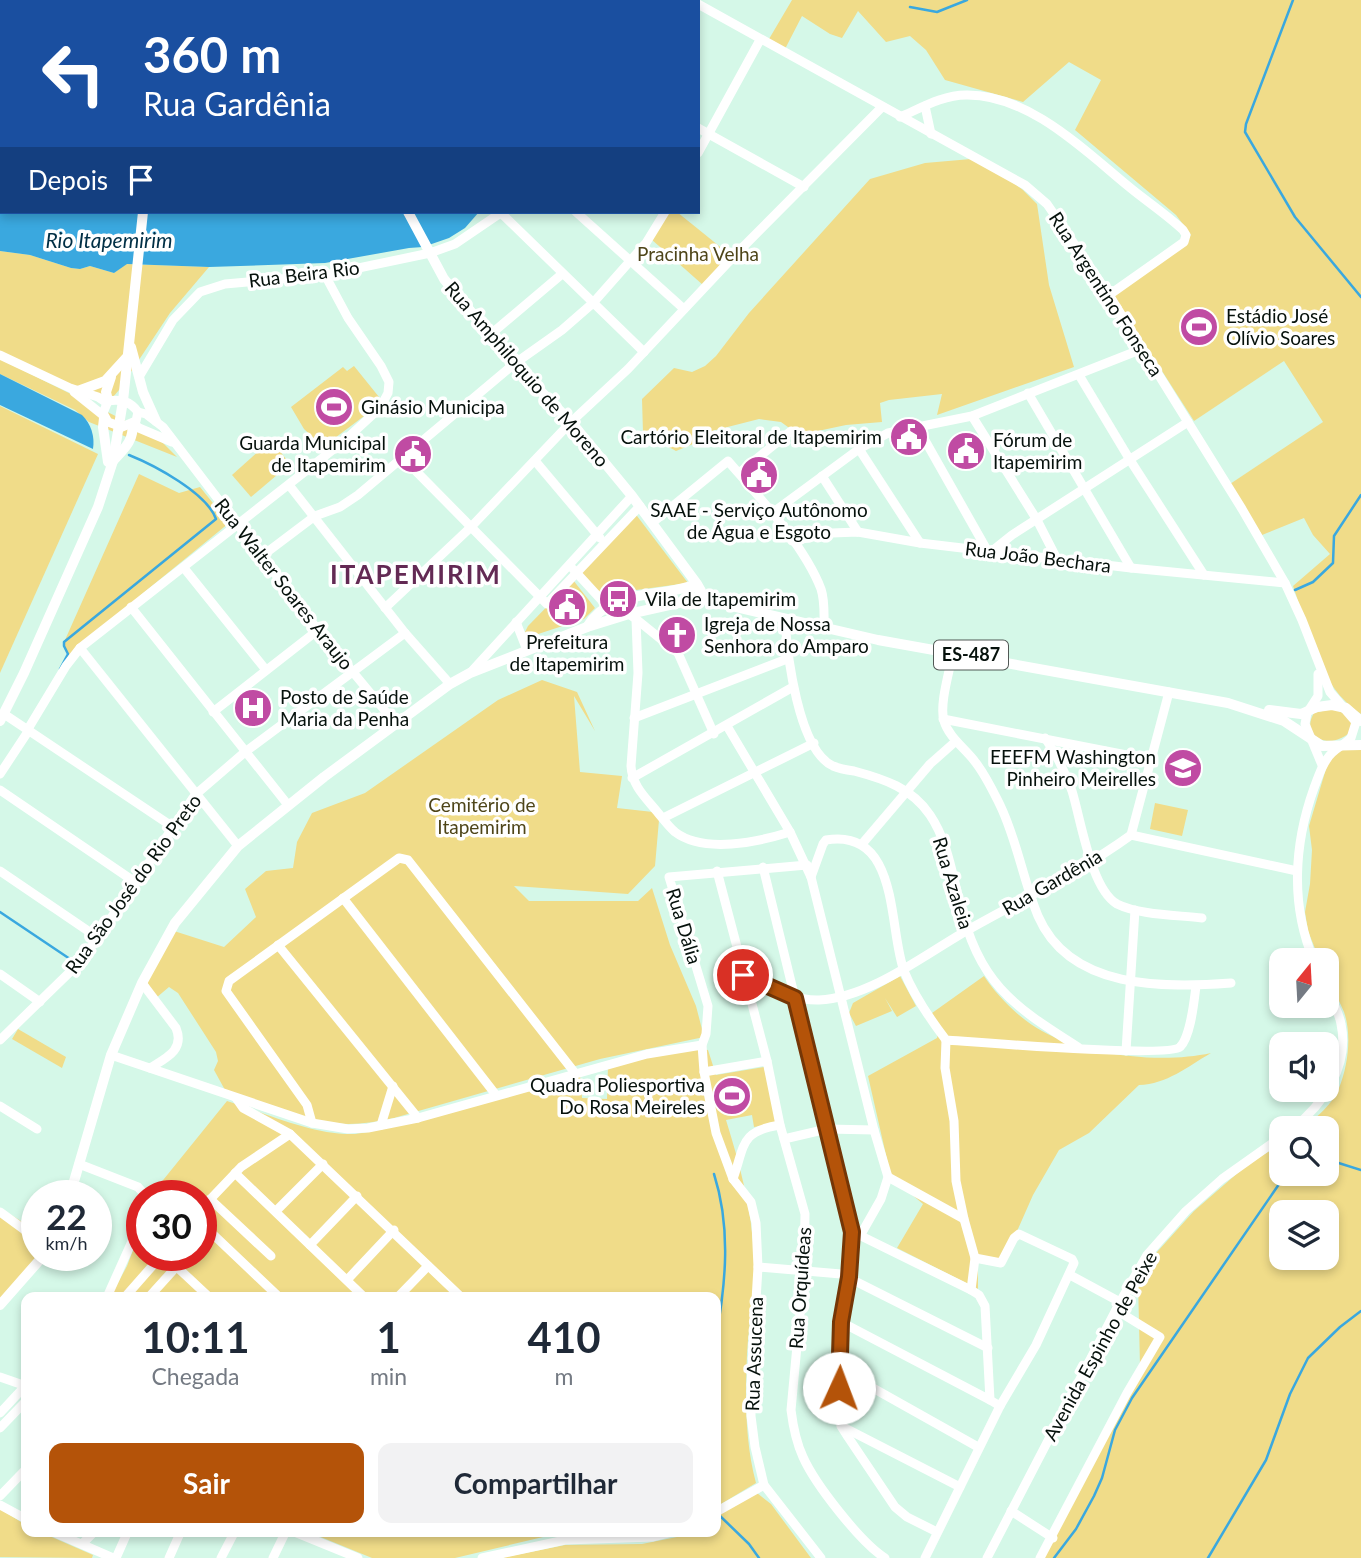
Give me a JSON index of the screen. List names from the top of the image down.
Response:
{
  "streets": {
    "main road": ["Rua Amphiloquio de Moreno", "ES-487"],
    "street": [
      "Rua Beira Rio",
      "Rua Argentino Fonseca",
      "Rua João Bechara",
      "Rua Walter Soares Araujo",
      "Rua Gardênia",
      "Rua Azaleia",
      "Rua São José do Rio Preto",
      "Rua Dália",
      "Rua Orquídeas",
      "Avenida Espinho de Peixe",
      "Rua Assucena"
    ]
  },
  "crossings": [
    ["Rua Beira Rio", "Rua Amphiloquio de Moreno"],
    ["Rua Beira Rio", "Rua Walter Soares Araujo"],
    ["Rua Argentino Fonseca", "Rua João Bechara"],
    ["Rua Walter Soares Araujo", "Rua São José do Rio Preto"],
    ["ES-487", "Rua Azaleia"],
    ["Rua Gardênia", "Rua Azaleia"],
    ["Rua Gardênia", "Rua Orquídeas"],
    ["Rua Dália", "Rua Orquídeas"],
    ["Rua Dália", "Rua Assucena"]
  ],
  "districts": ["ITAPEMIRIM"],
  "water": ["Rio Itapemirim"],
  "parks": ["Pracinha Velha", "Cemitério de Itapemirim"],
  "places": {
    "sports": ["Estádio José Olívio Soares", "Ginásio Municipa", "Quadra Poliesportiva Do Rosa Meireles"],
    "public building": [
      "Cartório Eleitoral de Itapemirim",
      "Fórum de Itapemirim",
      "Guarda Municipal de Itapemirim",
      "SAAE - Serviço Autônomo de Água e Esgoto",
      "Prefeitura de Itapemirim"
    ],
    "bus stop": ["Vila de Itapemirim"],
    "church": ["Igreja de Nossa Senhora do Amparo"],
    "hospital": ["Posto de Saúde Maria da Penha"],
    "school or university": ["EEEFM Washington Pinheiro Meirelles"]
  },
  "north": "top",
  "page": {
    "turn": ["360 m", "Rua Gardênia"],
    "then": "Depois",
    "speed": "22 km/h",
    "limit": "30",
    "eta": [
      "10:11",
      "Chegada",
      "1",
      "min",
      "410",
      "m"
    ],
    "buttons": ["Sair", "Compartilhar"]
  }
}
